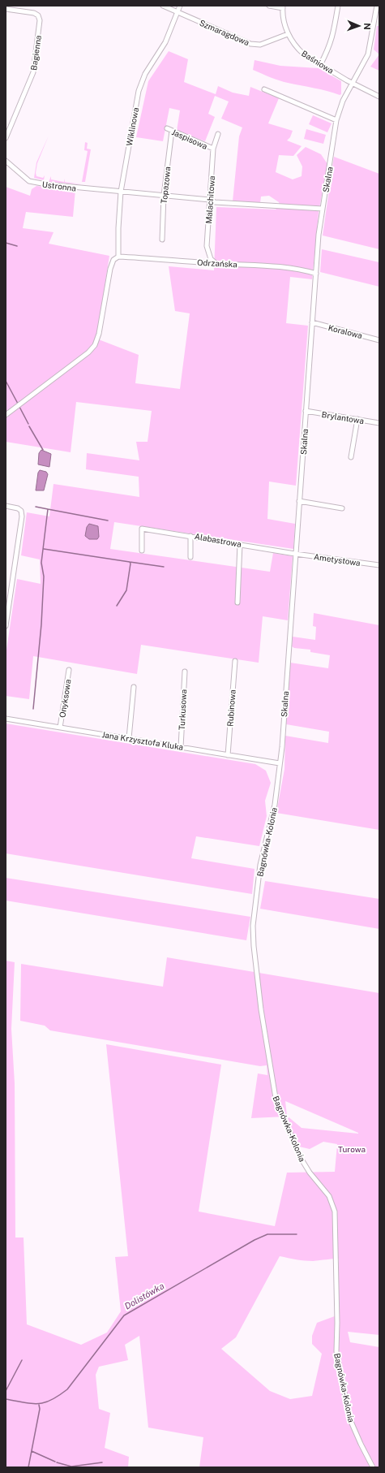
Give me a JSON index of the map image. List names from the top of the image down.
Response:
{
  "streets": {
    "street": [
      "Szmaragdowa",
      "Bagienna",
      "Baśniowa",
      "Wiklinowa",
      "Jaspisowa",
      "Skalna",
      "Topazowa",
      "Ustronna",
      "Malachitowa",
      "Odrzańska",
      "Koralowa",
      "Brylantowa",
      "Alabastrowa",
      "Ametystowa",
      "Onyksowa",
      "Rubinowa",
      "Turkusowa",
      "Jana Krzysztofa Kluka",
      "Bagnówka-Kolonia"
    ]
  },
  "crossings": [
    ["Szmaragdowa", "Baśniowa"],
    ["Szmaragdowa", "Wiklinowa"],
    ["Baśniowa", "Skalna"],
    ["Wiklinowa", "Ustronna"],
    ["Wiklinowa", "Odrzańska"],
    ["Jaspisowa", "Topazowa"],
    ["Jaspisowa", "Malachitowa"],
    ["Skalna", "Ustronna"],
    ["Skalna", "Odrzańska"],
    ["Skalna", "Koralowa"],
    ["Skalna", "Brylantowa"],
    ["Skalna", "Alabastrowa"],
    ["Skalna", "Ametystowa"],
    ["Skalna", "Jana Krzysztofa Kluka"],
    ["Skalna", "Bagnówka-Kolonia"],
    ["Topazowa", "Ustronna"],
    ["Ustronna", "Malachitowa"],
    ["Malachitowa", "Odrzańska"],
    ["Alabastrowa", "Ametystowa"],
    ["Onyksowa", "Jana Krzysztofa Kluka"],
    ["Rubinowa", "Jana Krzysztofa Kluka"],
    ["Turkusowa", "Jana Krzysztofa Kluka"],
    ["Jana Krzysztofa Kluka", "Bagnówka-Kolonia"]
  ],
  "water": ["Dolistówka"],
  "parks": ["Turowa"],
  "north": "right"
}
